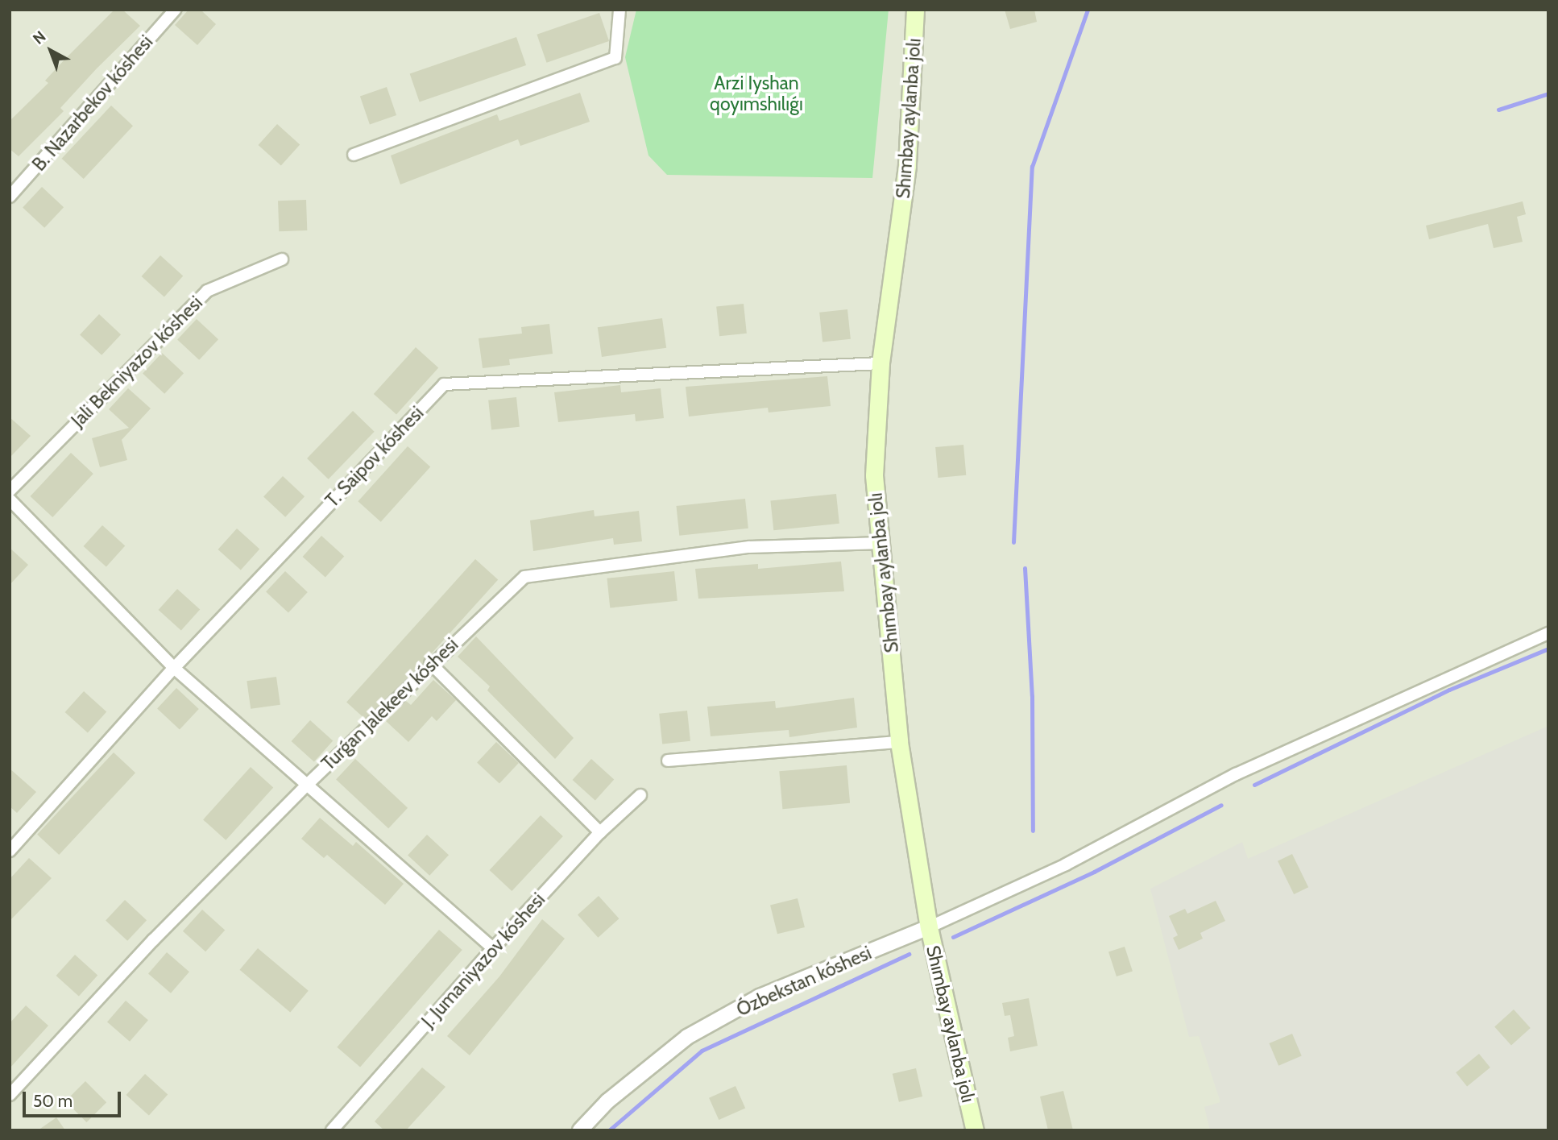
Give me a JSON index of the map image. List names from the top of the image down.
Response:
{
  "streets": {
    "main road": ["Shımbay aylanba jolı"],
    "street": [
      "B. Nazarbekov kóshesi",
      "Jali Bekniyazov kóshesi",
      "T. Saipov kóshesi",
      "Turǵan Jalekeev kóshesi",
      "J. Jumaniyazov kóshesi",
      "Ózbekstan kóshesi"
    ]
  },
  "crossings": [
    ["Shımbay aylanba jolı", "T. Saipov kóshesi"],
    ["Shımbay aylanba jolı", "Turǵan Jalekeev kóshesi"],
    ["Shımbay aylanba jolı", "Ózbekstan kóshesi"]
  ],
  "parks": ["Arzi Iyshan qoyımshılıǵı"],
  "scale_bar": "50 m",
  "north": "top left"
}
